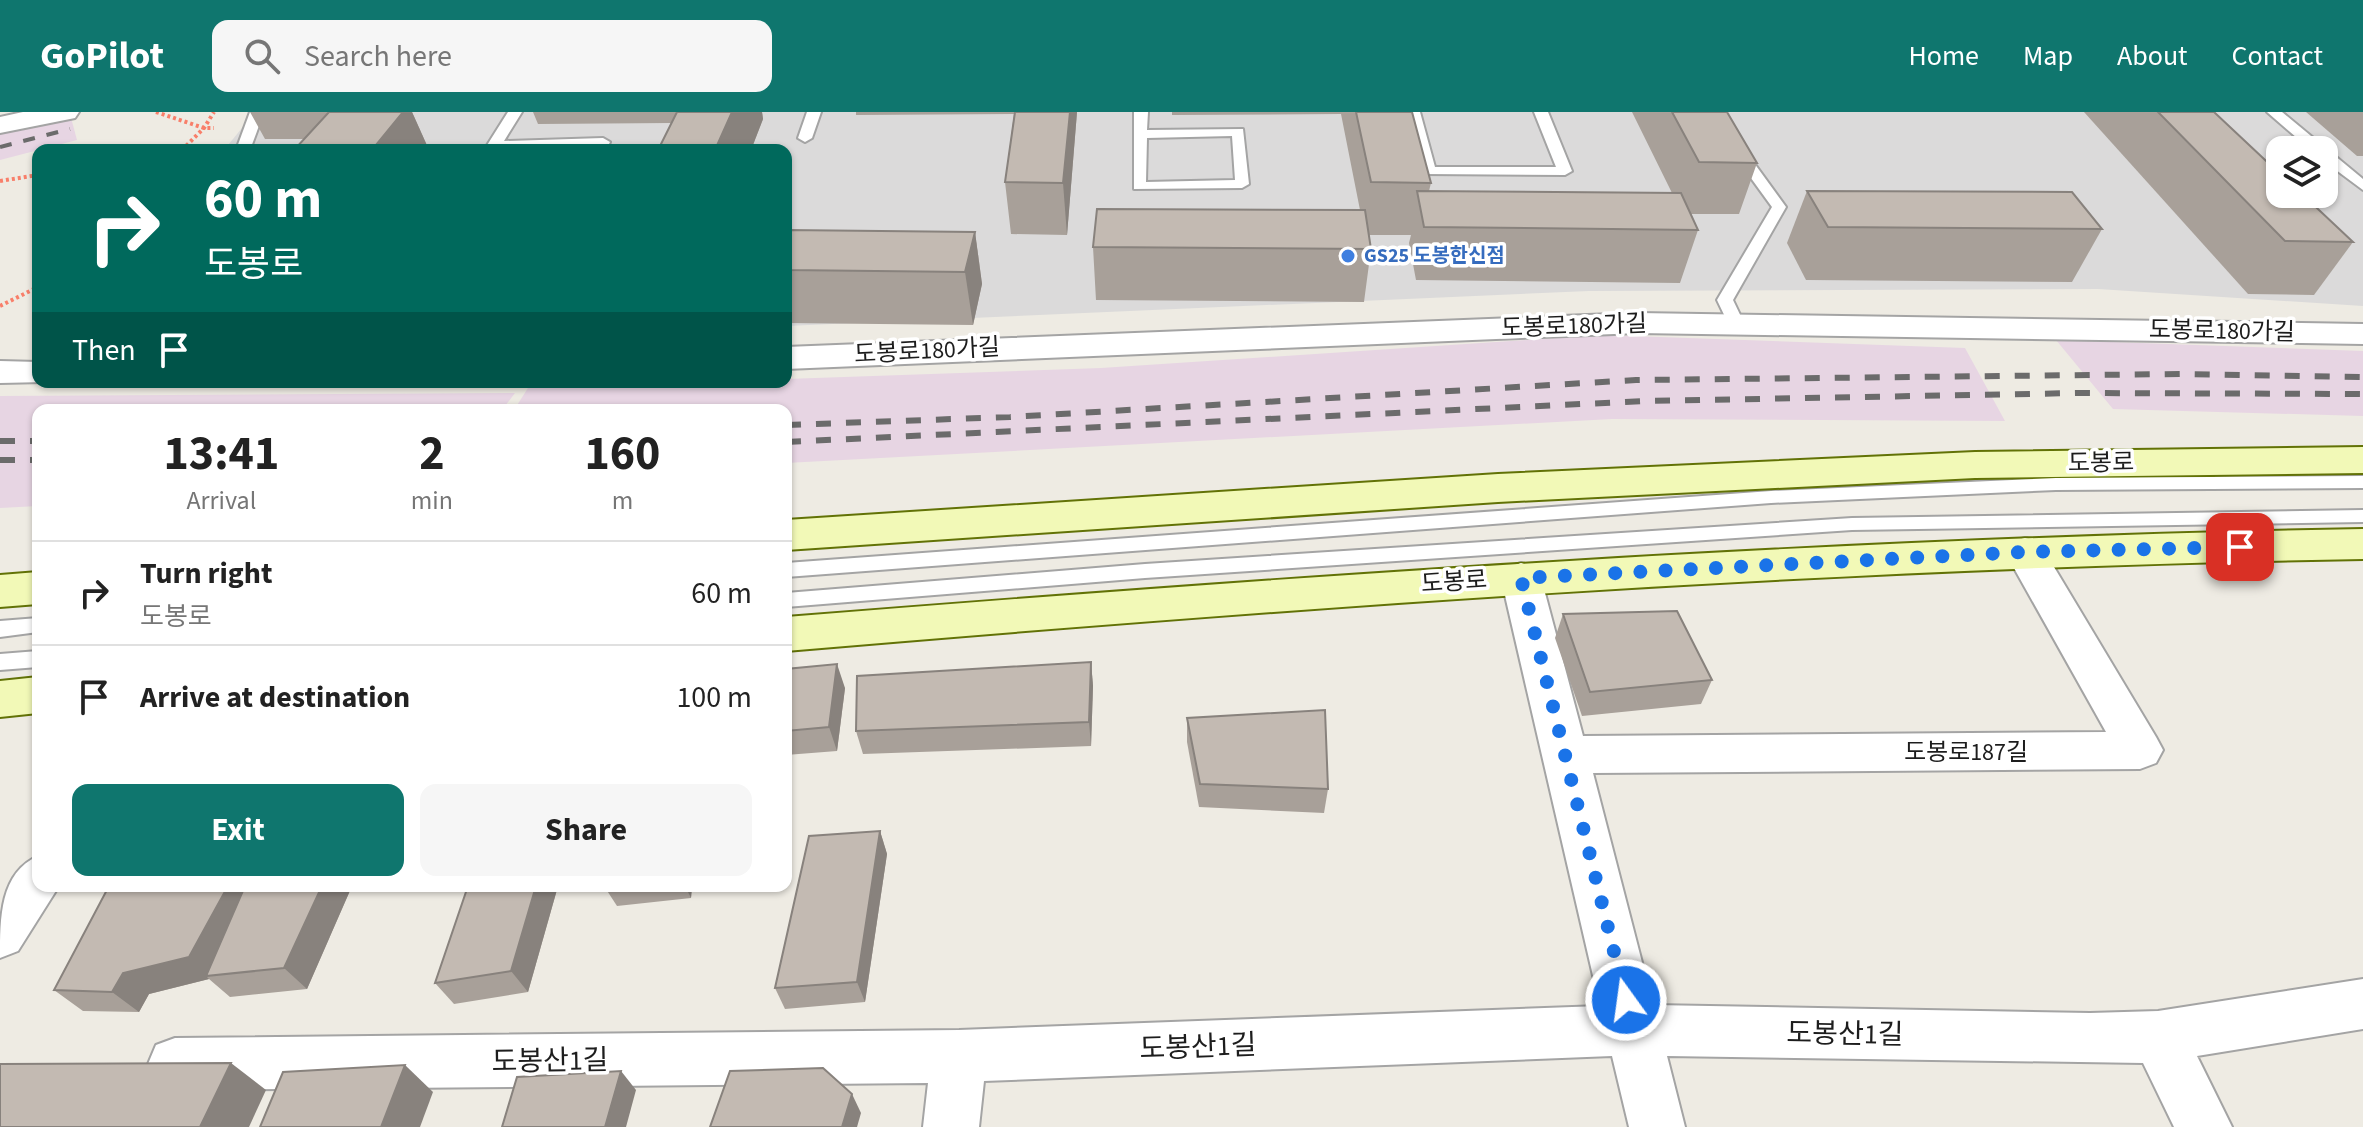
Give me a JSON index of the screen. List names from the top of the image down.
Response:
{
  "streets": {
    "main road": ["도봉로"],
    "street": ["도봉로180가길", "도봉로187길", "도봉산1길"]
  },
  "crossings": [
    ["도봉로", "도봉로187길"]
  ],
  "places": ["GS25 도봉한신점"],
  "page": {
    "header": "GoPilot",
    "search": "Search here",
    "nav": [
      "Home",
      "Map",
      "About",
      "Contact"
    ],
    "turn": ["60 m", "도봉로"],
    "then": "Then",
    "eta": [
      "13:41",
      "Arrival",
      "2",
      "min",
      "160",
      "m"
    ],
    "list": [
      {
        "name": "Turn right",
        "note": "도봉로",
        "value": "60 m"
      },
      {
        "name": "Arrive at destination",
        "value": "100 m"
      }
    ],
    "buttons": ["Exit", "Share"]
  }
}
